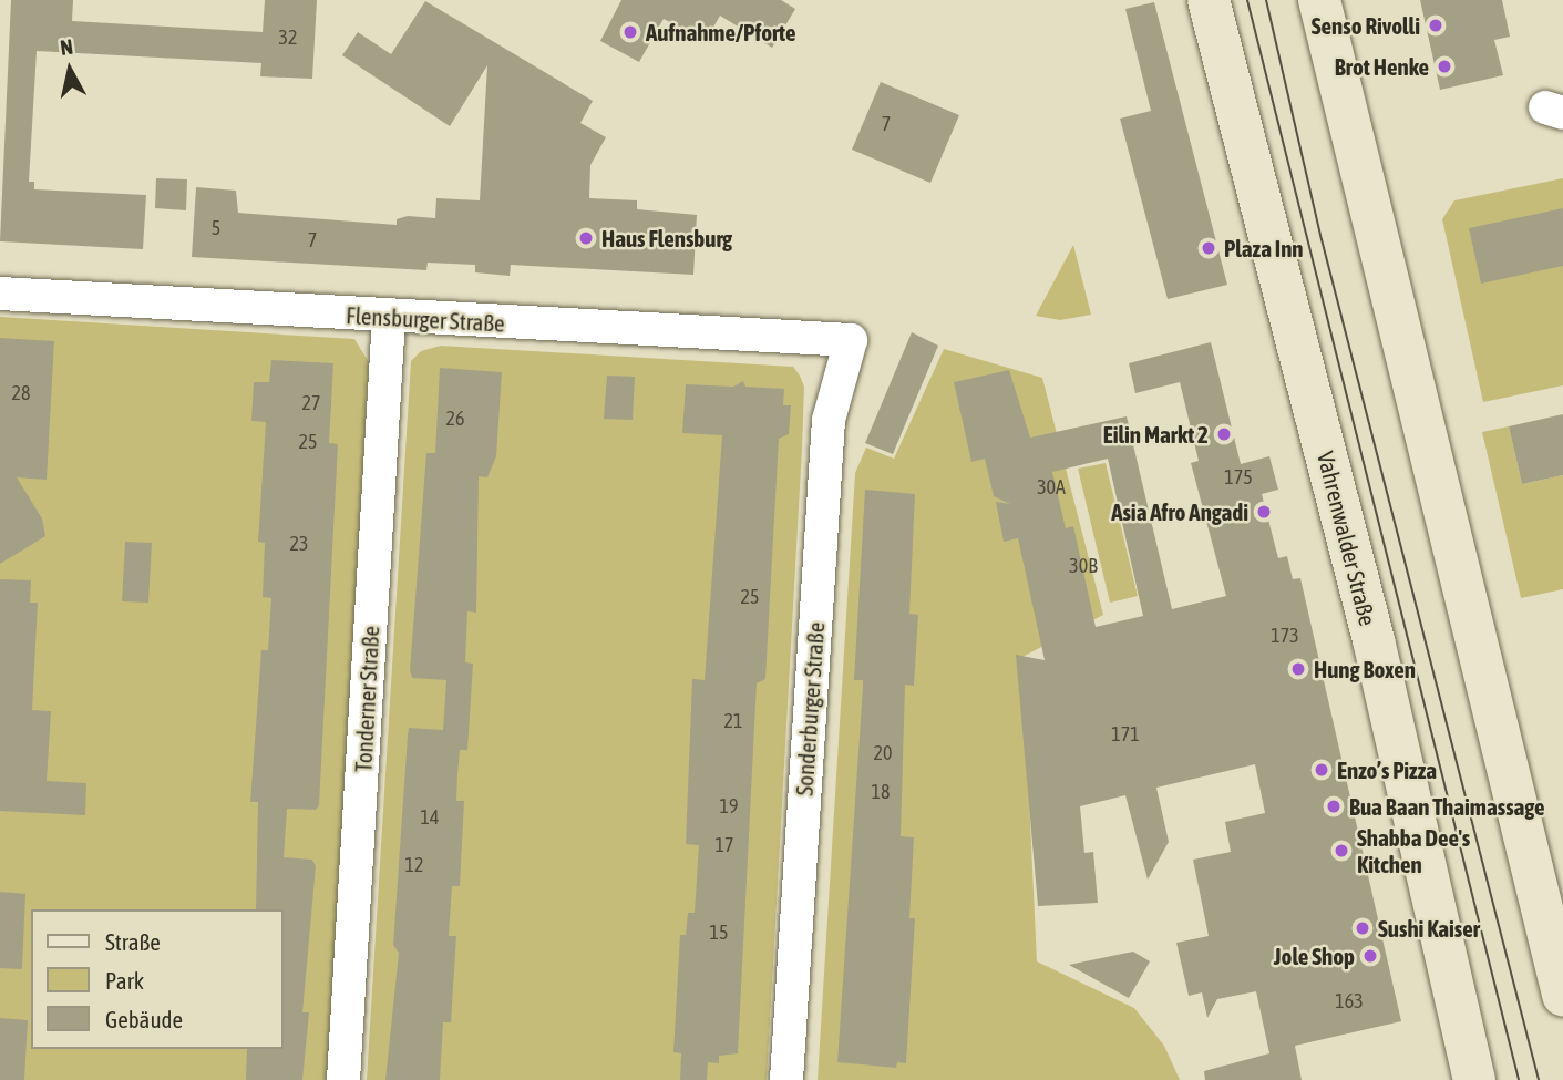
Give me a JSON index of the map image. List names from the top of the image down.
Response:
{
  "streets": {
    "main road": ["Vahrenwalder Straße"],
    "street": ["Flensburger Straße", "Tonderner Straße", "Sonderburger Straße"]
  },
  "crossings": [
    ["Flensburger Straße", "Tonderner Straße"],
    ["Flensburger Straße", "Sonderburger Straße"]
  ],
  "places": [
    "Senso Rivolli",
    "Aufnahme/Pforte",
    "Brot Henke",
    "Haus Flensburg",
    "Plaza Inn",
    "Eilin Markt 2",
    "Asia Afro Angadi",
    "Hung Boxen",
    "Enzo’s Pizza",
    "Bua Baan Thaimassage",
    "Shabba Dee's Kitchen",
    "Sushi Kaiser",
    "Jole Shop"
  ],
  "house_numbers": [
    "32",
    "7",
    "5",
    "7",
    "28",
    "27",
    "26",
    "25",
    "175",
    "30A",
    "23",
    "30B",
    "25",
    "173",
    "21",
    "171",
    "20",
    "18",
    "19",
    "14",
    "17",
    "12",
    "15",
    "163"
  ],
  "legend": ["Straße", "Park", "Gebäude"],
  "north": "top"
}
